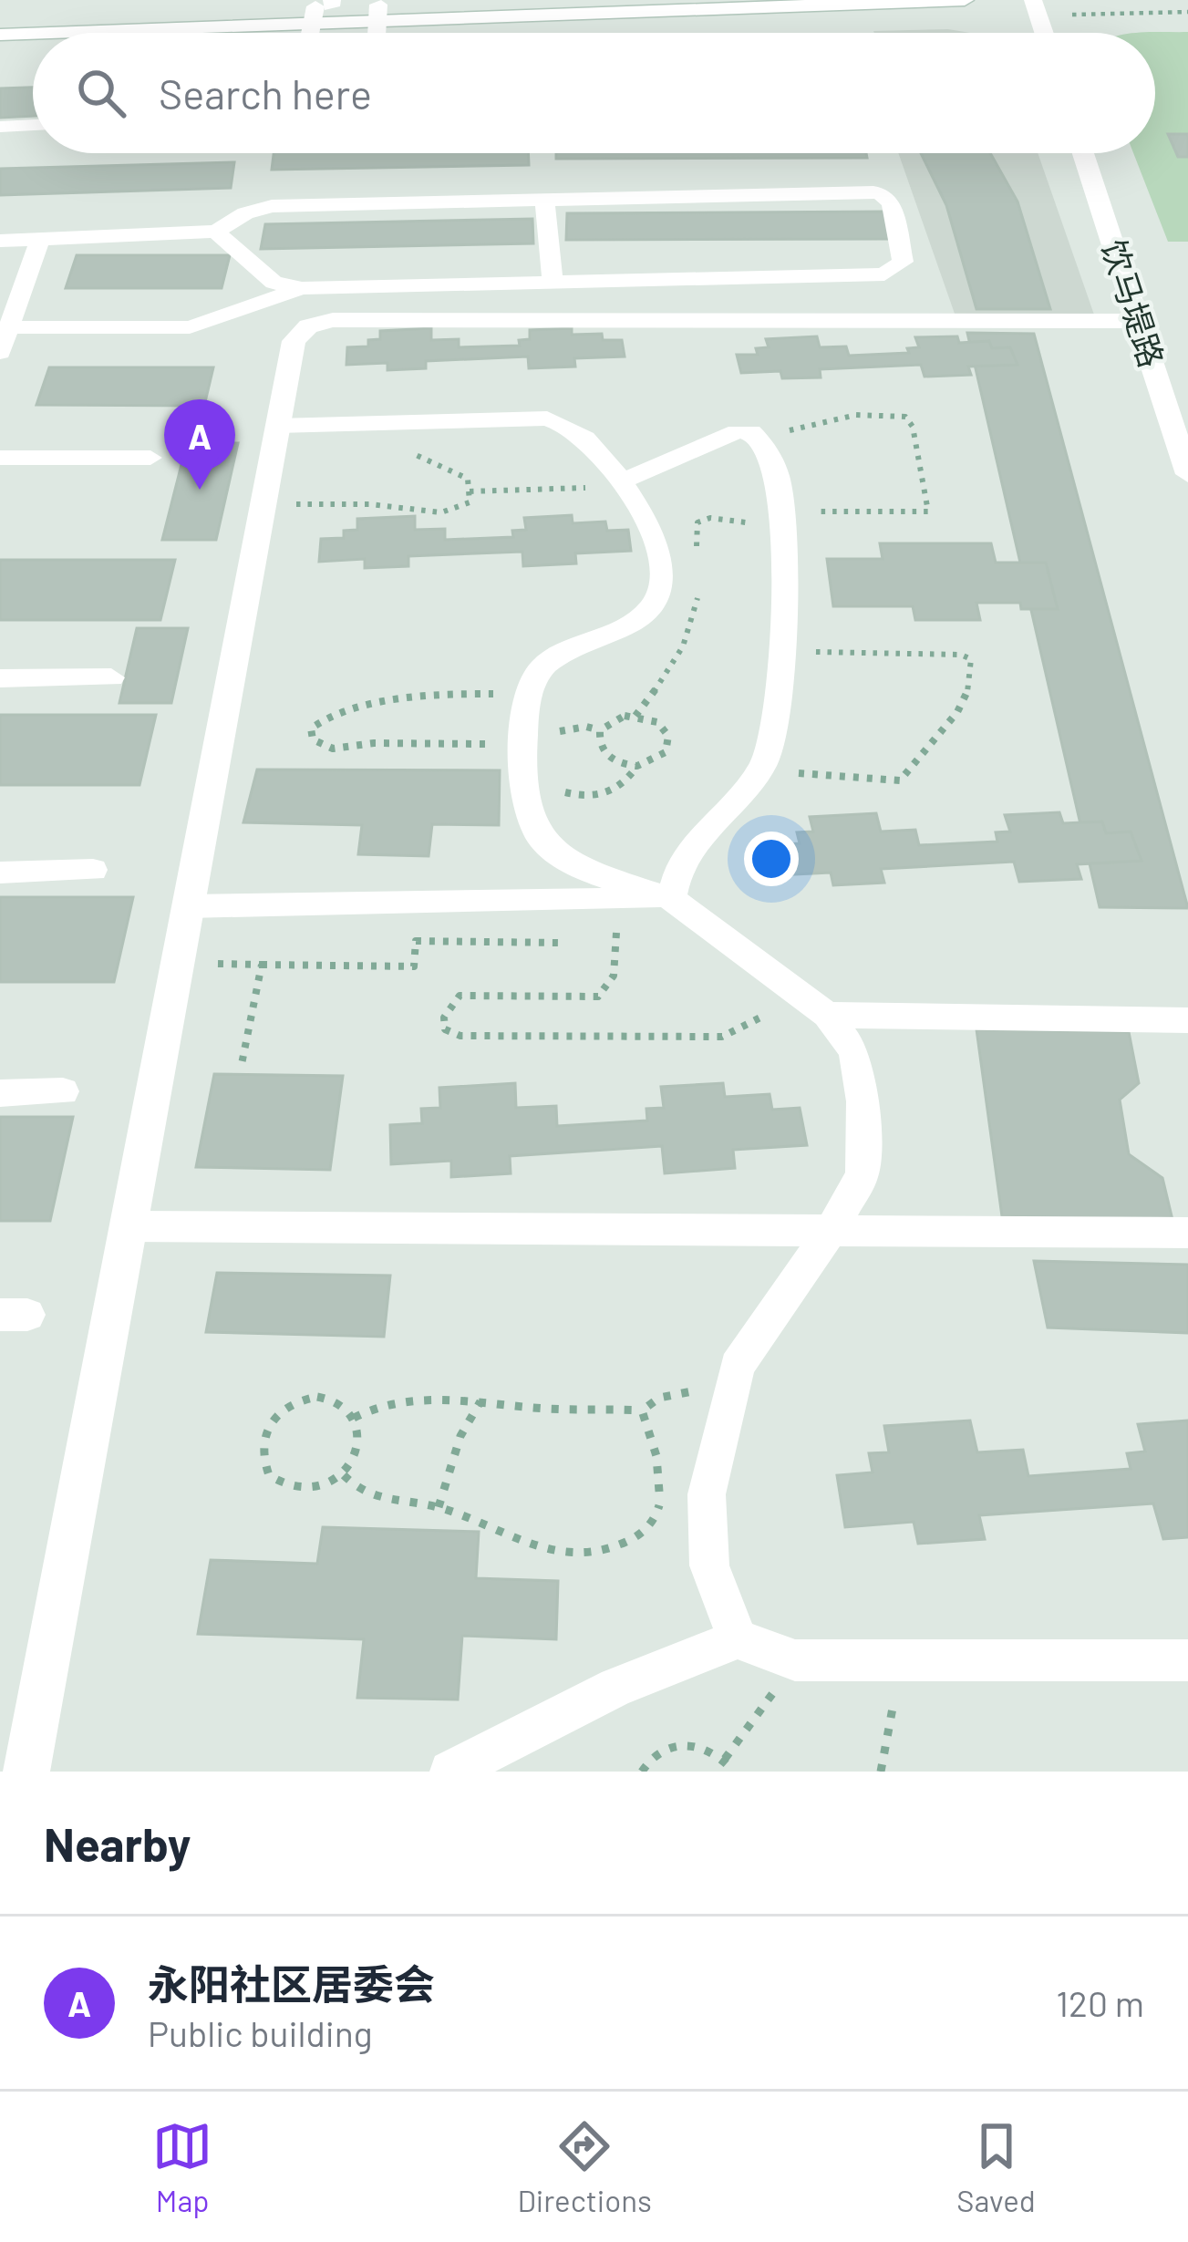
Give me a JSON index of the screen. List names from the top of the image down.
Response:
{
  "streets": {
    "street": ["饮马堤路"]
  },
  "page": {
    "search": "Search here",
    "pins": "A",
    "heading": "Nearby",
    "list": [
      {
        "mark": "A",
        "name": "永阳社区居委会",
        "note": "Public building",
        "value": "120 m"
      }
    ],
    "nav": ["Map", "Directions", "Saved"]
  }
}
